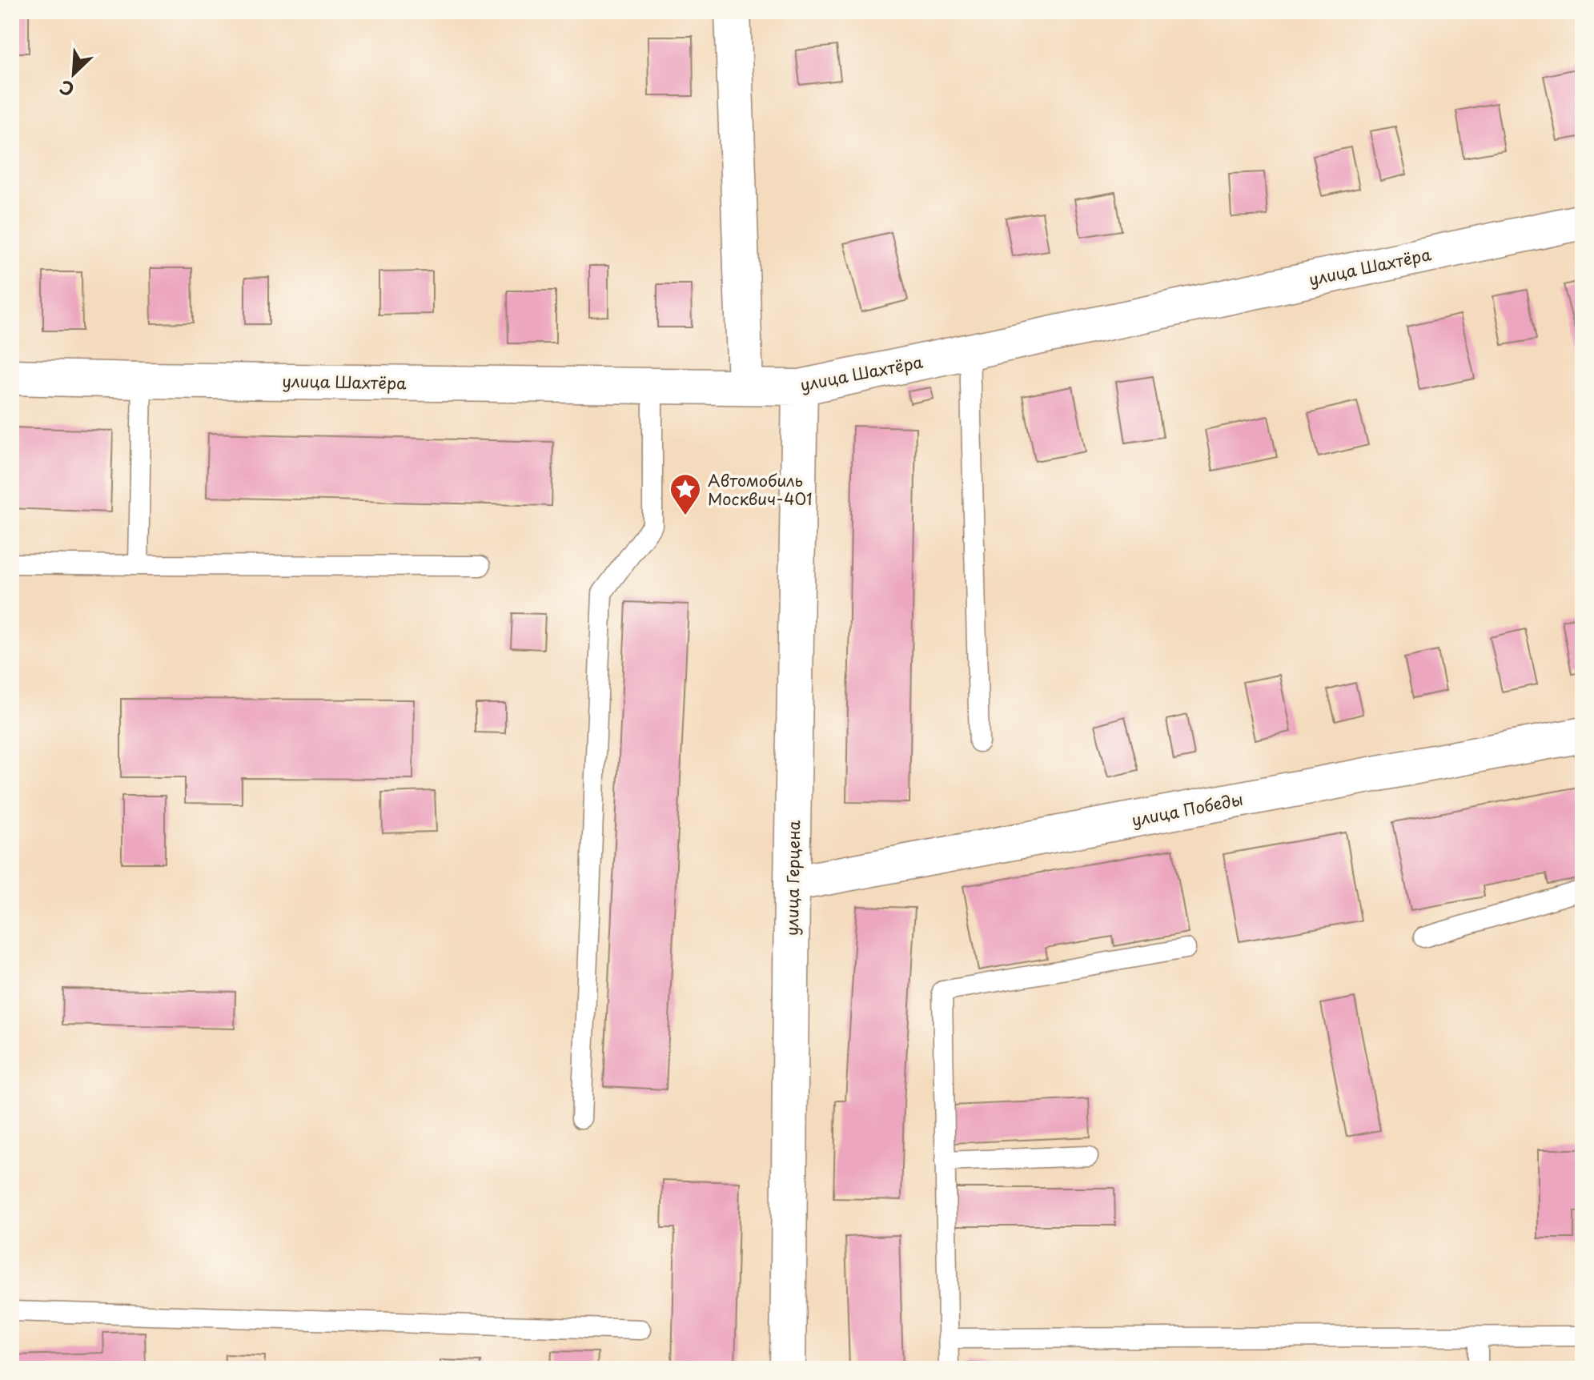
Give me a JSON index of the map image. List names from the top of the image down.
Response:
{
  "streets": {
    "street": ["улица Шахтёра", "улица Победы", "улица Герцена"]
  },
  "crossings": [
    ["улица Шахтёра", "улица Герцена"],
    ["улица Победы", "улица Герцена"]
  ],
  "places": {
    "place": ["Автомобиль Москвич-401"]
  },
  "north": "bottom left"
}
